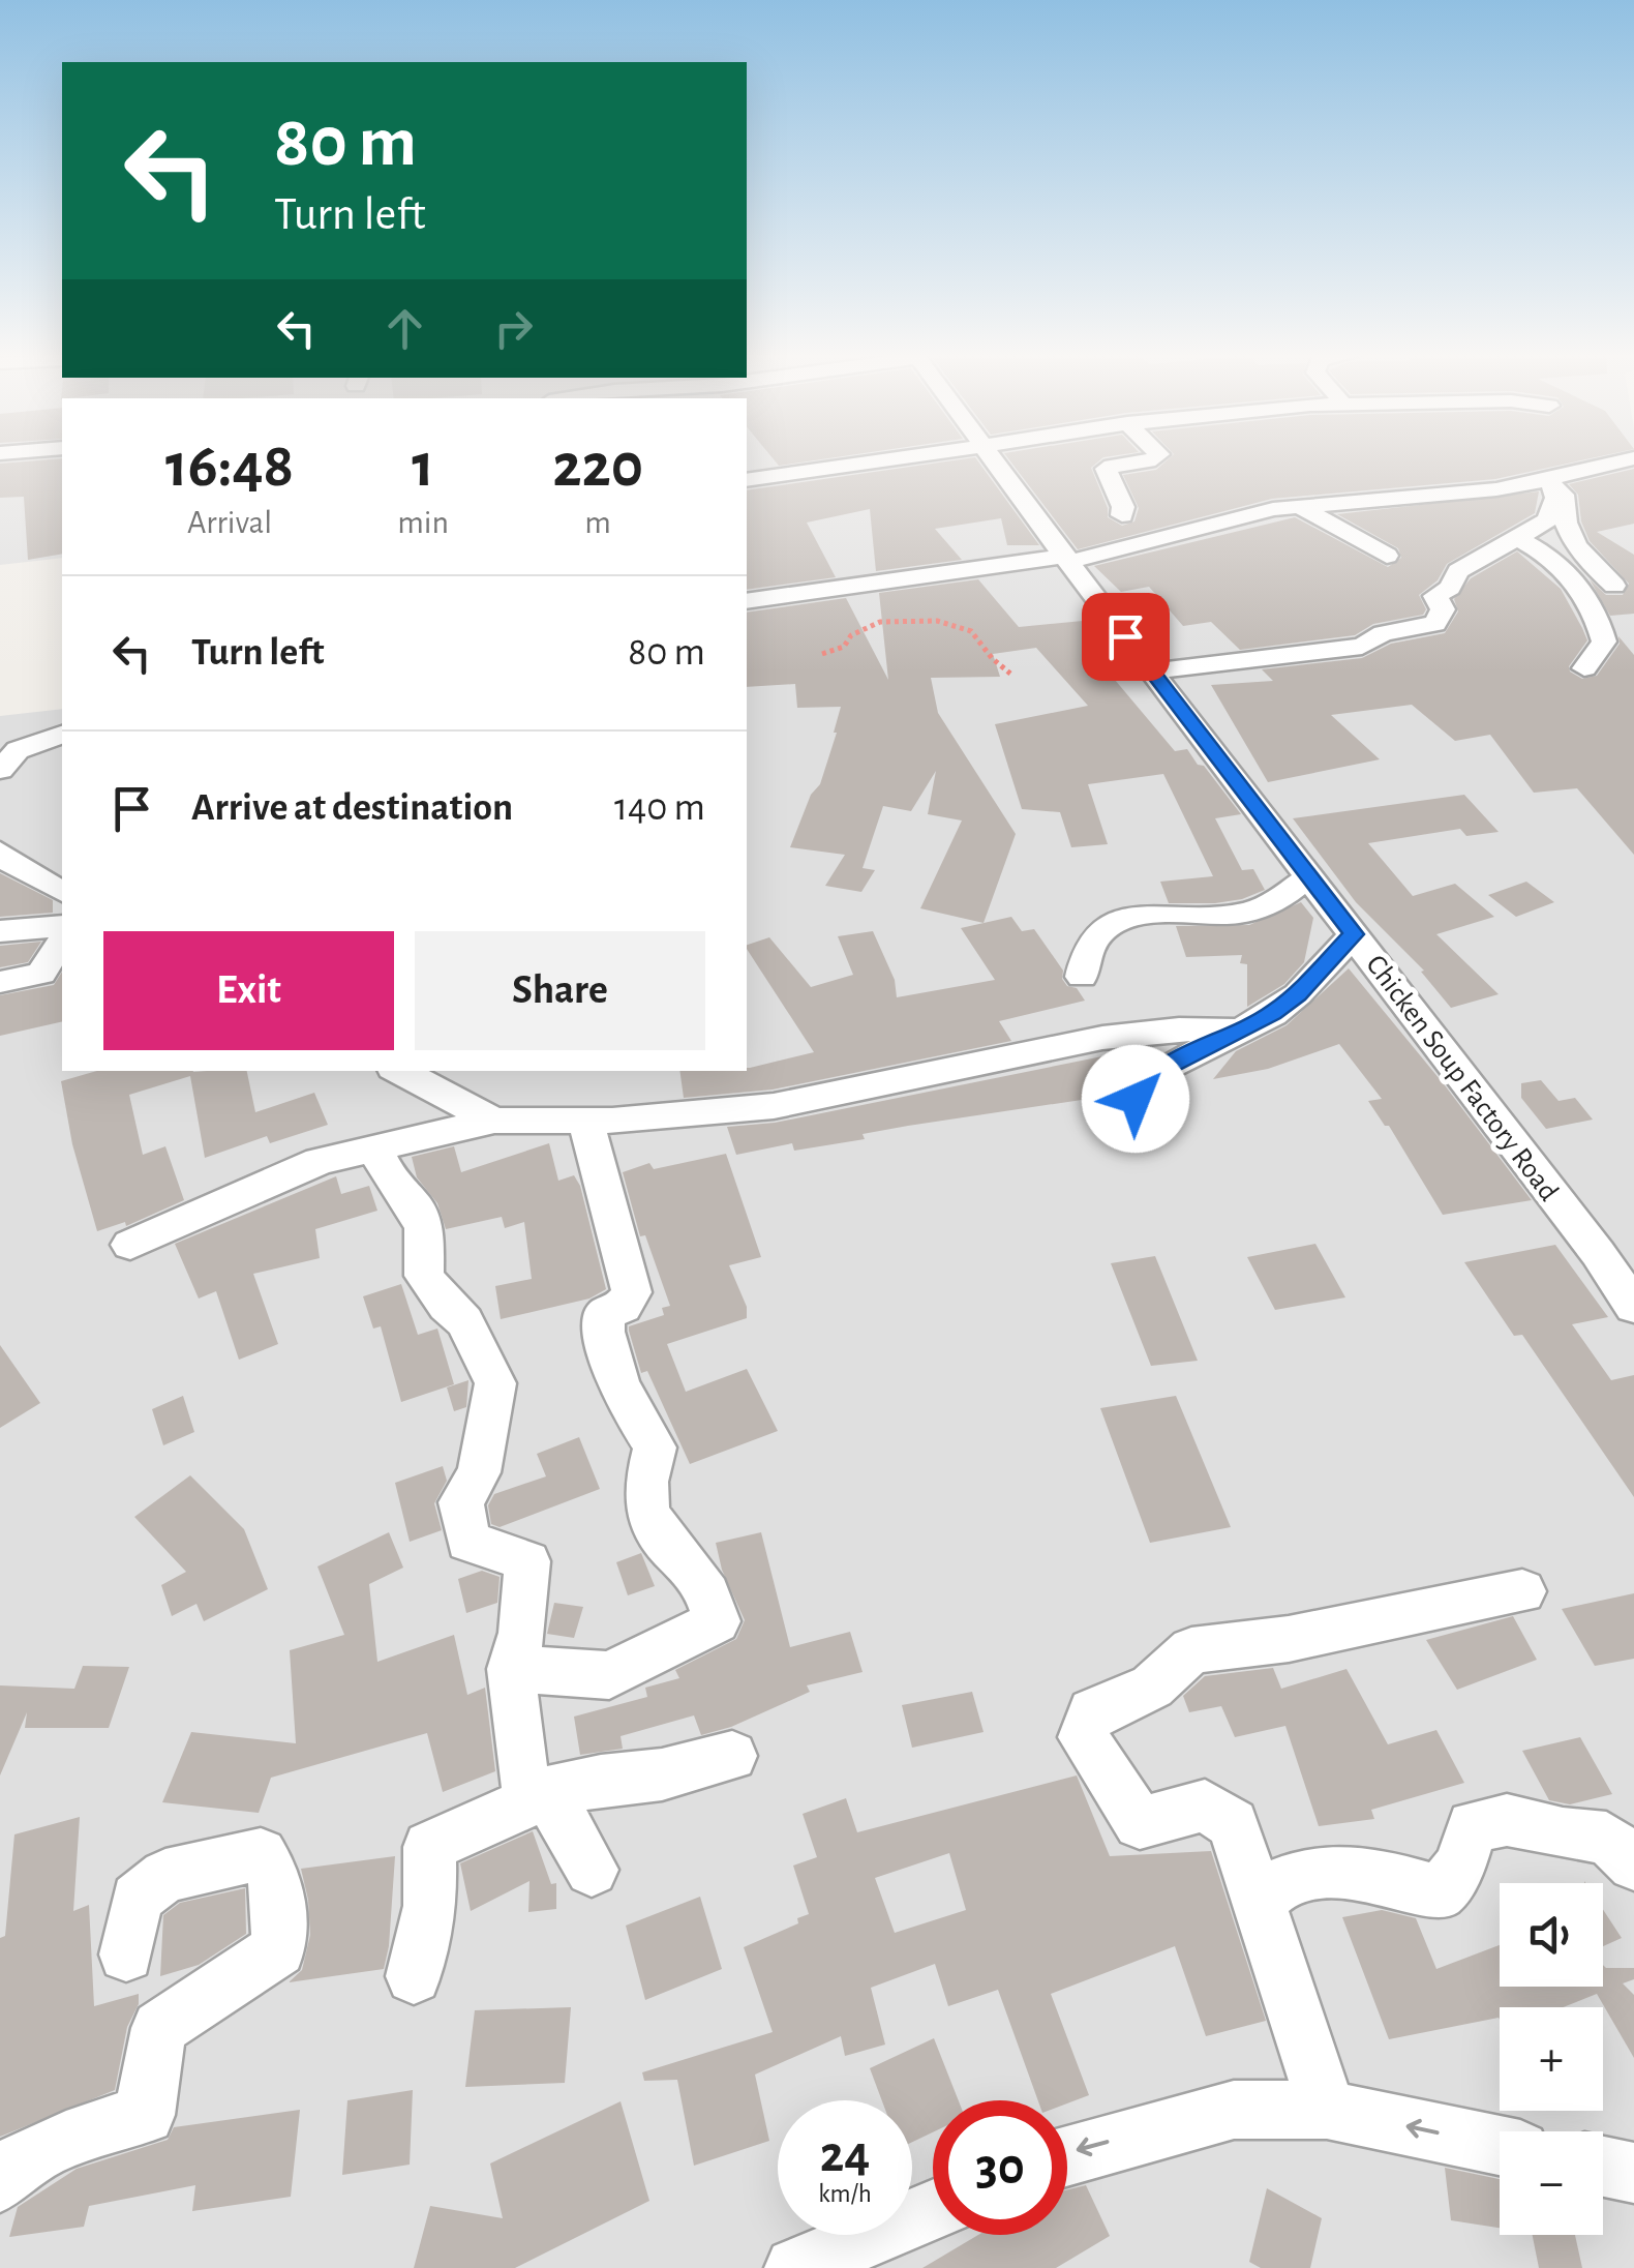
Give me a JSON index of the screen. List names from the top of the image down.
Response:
{
  "streets": {
    "street": ["Chicken Soup Factory Road"]
  },
  "page": {
    "turn": ["80 m", "Turn left"],
    "eta": [
      "16:48",
      "Arrival",
      "1",
      "min",
      "220",
      "m"
    ],
    "list": [
      {
        "name": "Turn left",
        "value": "80 m"
      },
      {
        "name": "Arrive at destination",
        "value": "140 m"
      }
    ],
    "buttons": ["Exit", "Share"],
    "map_buttons": ["+", "−"],
    "speed": "24 km/h",
    "limit": "30"
  }
}
